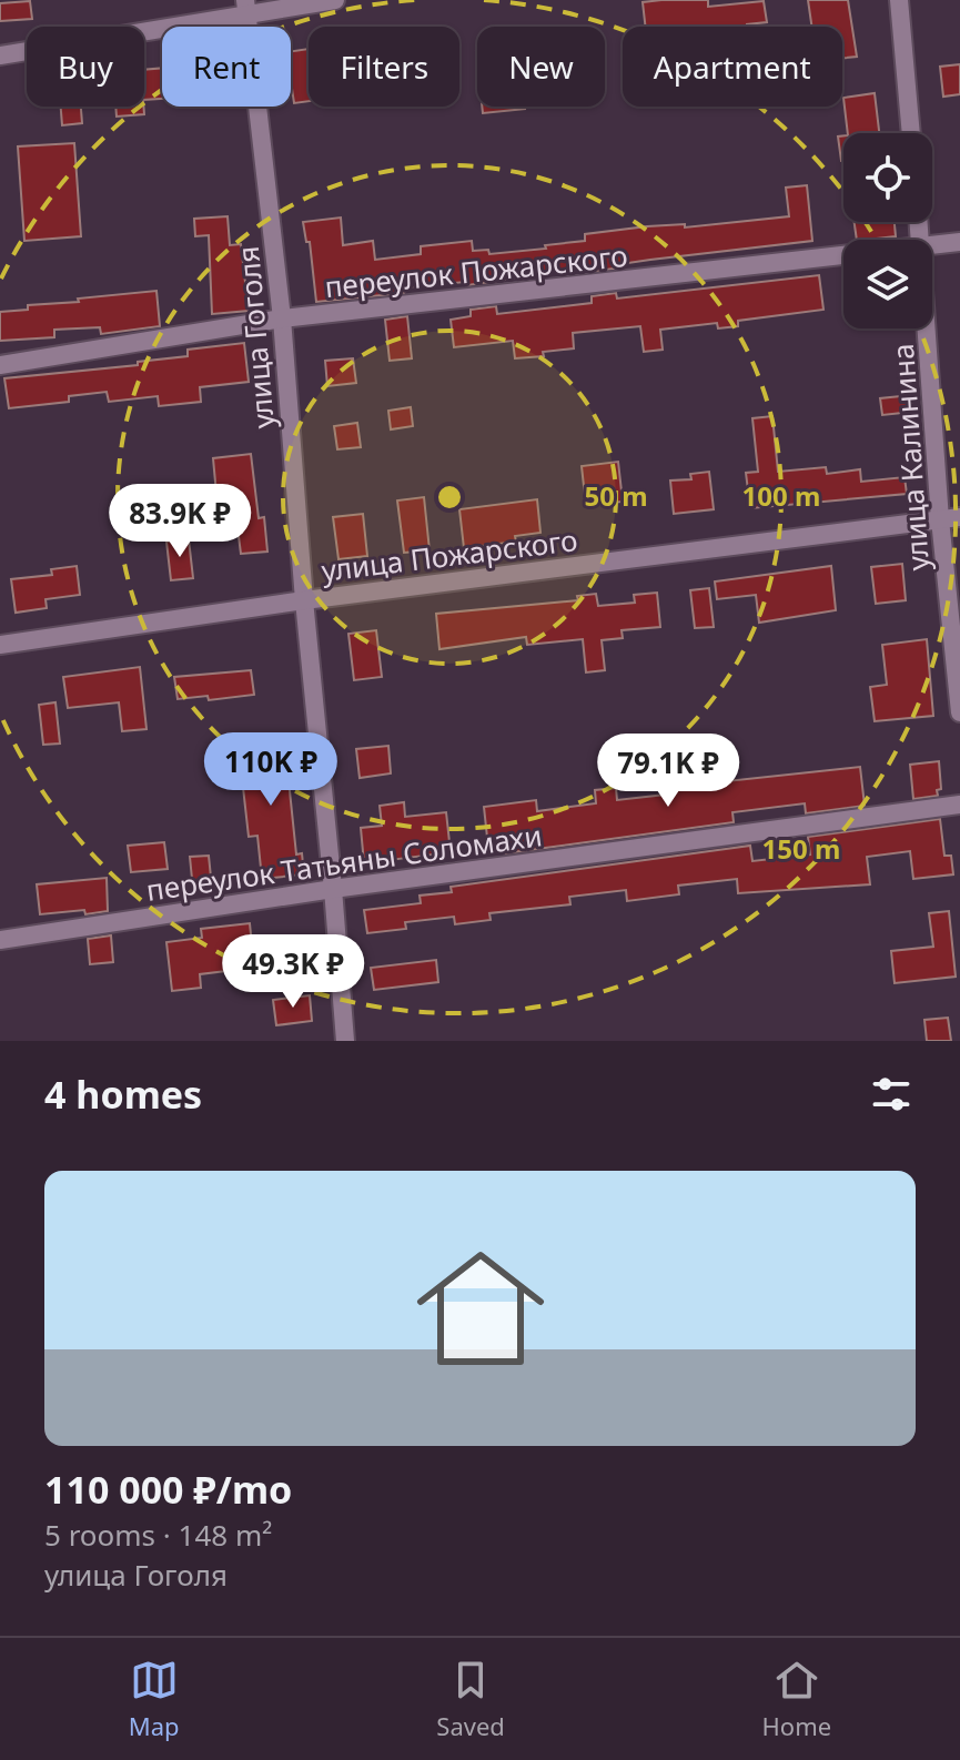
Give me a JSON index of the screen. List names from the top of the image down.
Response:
{
  "streets": {
    "street": [
      "переулок Пожарского",
      "улица Гоголя",
      "улица Калинина",
      "улица Пожарского",
      "переулок Татьяны Соломахи"
    ]
  },
  "crossings": [
    ["переулок Пожарского", "улица Гоголя"],
    ["улица Гоголя", "улица Пожарского"],
    ["улица Гоголя", "переулок Татьяны Соломахи"],
    ["улица Калинина", "улица Пожарского"]
  ],
  "page": {
    "chip": [
      "Buy",
      "Rent",
      "Filters",
      "New",
      "Apartment"
    ],
    "price": [
      "83.9K ₽",
      "110K ₽",
      "79.1K ₽",
      "49.3K ₽"
    ],
    "heading": "4 homes",
    "list": [
      {
        "name": "110 000 ₽/mo",
        "note": "5 rooms · 148 m² · улица Гоголя"
      }
    ],
    "tabs": ["Map", "Saved", "Home"]
  },
  "rings": ["50 m", "100 m", "150 m"]
}
